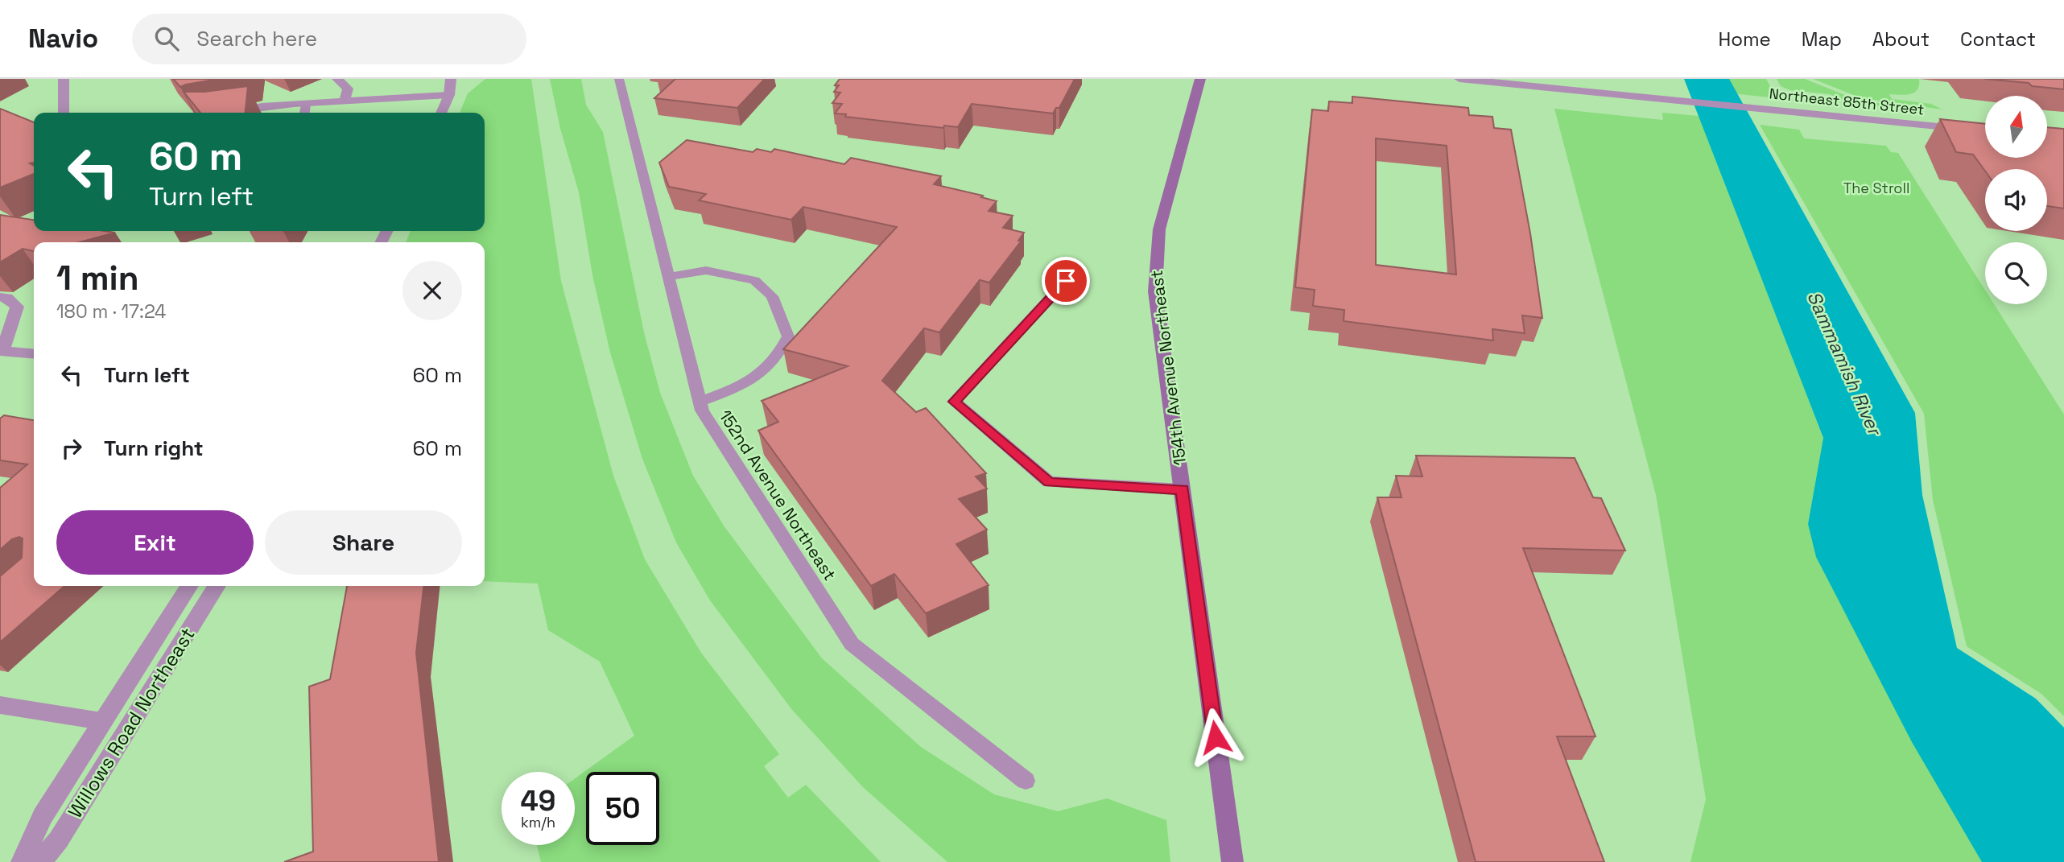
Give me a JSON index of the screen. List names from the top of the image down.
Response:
{
  "streets": {
    "main road": ["154th Avenue Northeast"],
    "street": ["Northeast 85th Street", "Willows Road Northeast"],
    "lane": ["152nd Avenue Northeast"]
  },
  "water": ["Sammamish River"],
  "parks": ["The Stroll"],
  "north": "top",
  "page": {
    "header": "Navio",
    "search": "Search here",
    "nav": [
      "Home",
      "Map",
      "About",
      "Contact"
    ],
    "turn": ["60 m", "Turn left"],
    "heading": ["1 min", "180 m · 17:24"],
    "list": [
      {
        "name": "Turn left",
        "value": "60 m"
      },
      {
        "name": "Turn right",
        "value": "60 m"
      }
    ],
    "buttons": ["Exit", "Share"],
    "speed": "49 km/h",
    "limit": "50"
  }
}
